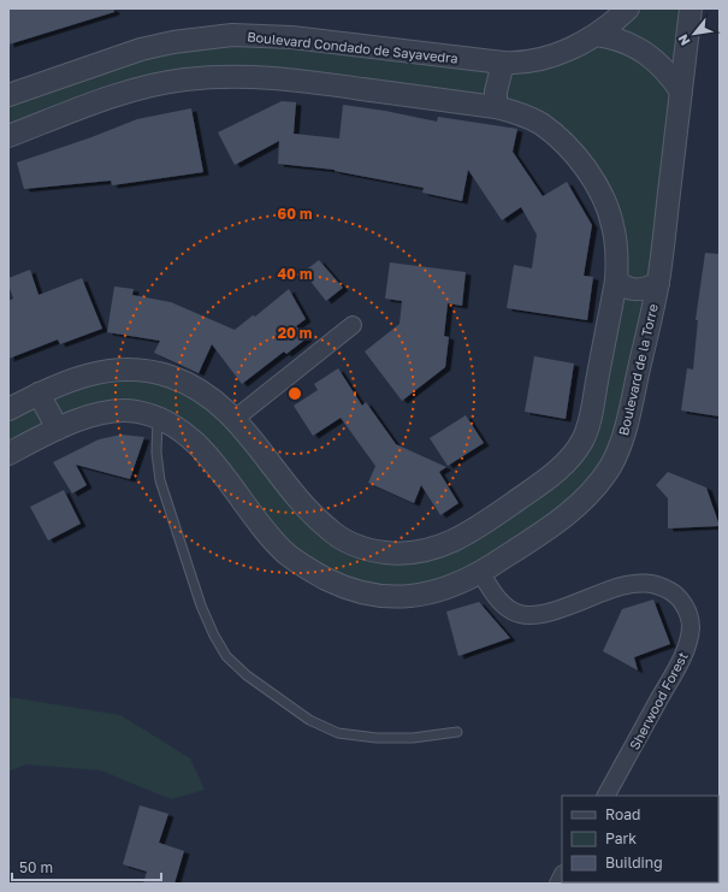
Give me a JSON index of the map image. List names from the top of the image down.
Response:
{
  "streets": {
    "street": ["Boulevard Condado de Sayavedra", "Boulevard de la Torre", "Sherwood Forest"]
  },
  "crossings": [
    ["Boulevard de la Torre", "Sherwood Forest"]
  ],
  "legend": ["Road", "Park", "Building"],
  "scale_bar": "50 m",
  "north": "bottom left",
  "rings": ["60 m", "40 m", "20 m"]
}
